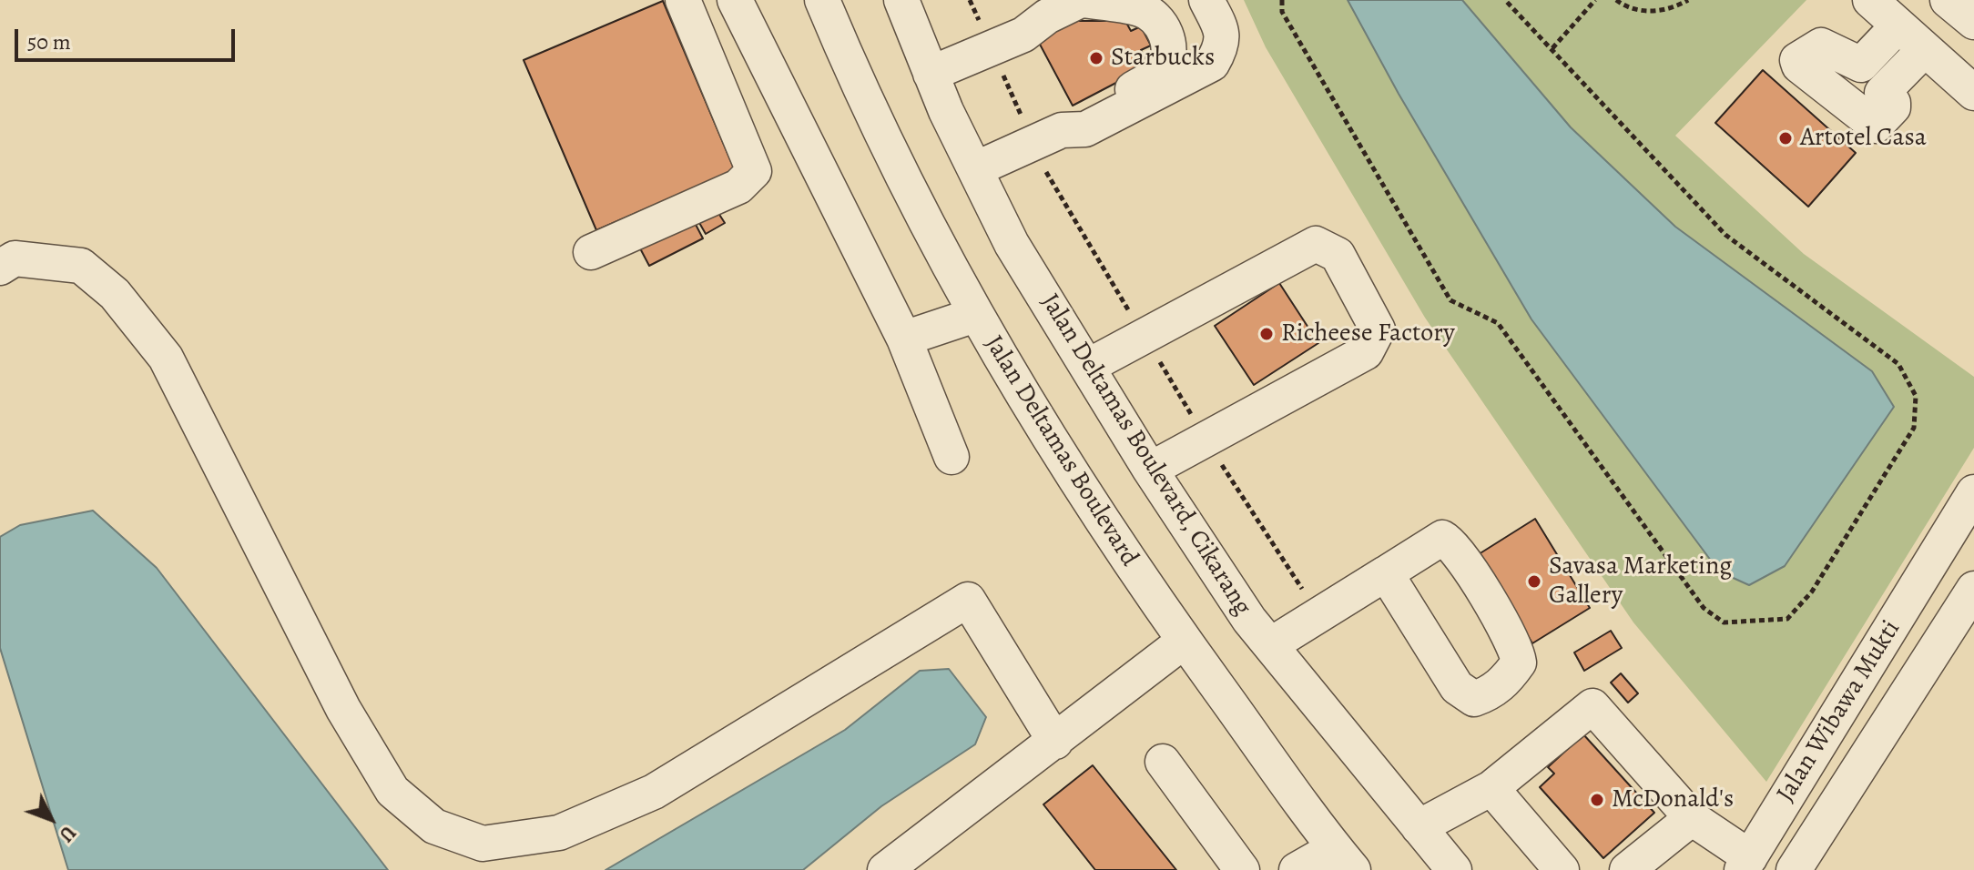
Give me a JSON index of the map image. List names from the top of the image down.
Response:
{
  "streets": {
    "street": ["Jalan Deltamas Boulevard", "Jalan Deltamas Boulevard, Cikarang", "Jalan Wibawa Mukti"]
  },
  "places": [
    "Starbucks",
    "Artotel Casa",
    "Richeese Factory",
    "Savasa Marketing Gallery",
    "McDonald's"
  ],
  "scale_bar": "50 m",
  "north": "bottom right"
}
